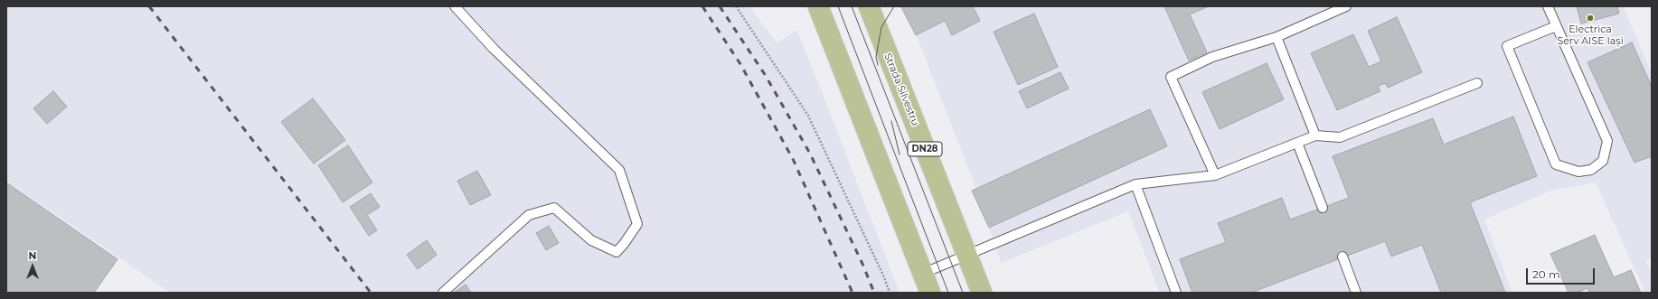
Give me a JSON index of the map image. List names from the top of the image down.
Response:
{
  "streets": {
    "main road": ["Strada Silvestru", "DN28"]
  },
  "places": ["Electrica Serv AISE Iași"],
  "scale_bar": "20 m",
  "north": "top"
}
